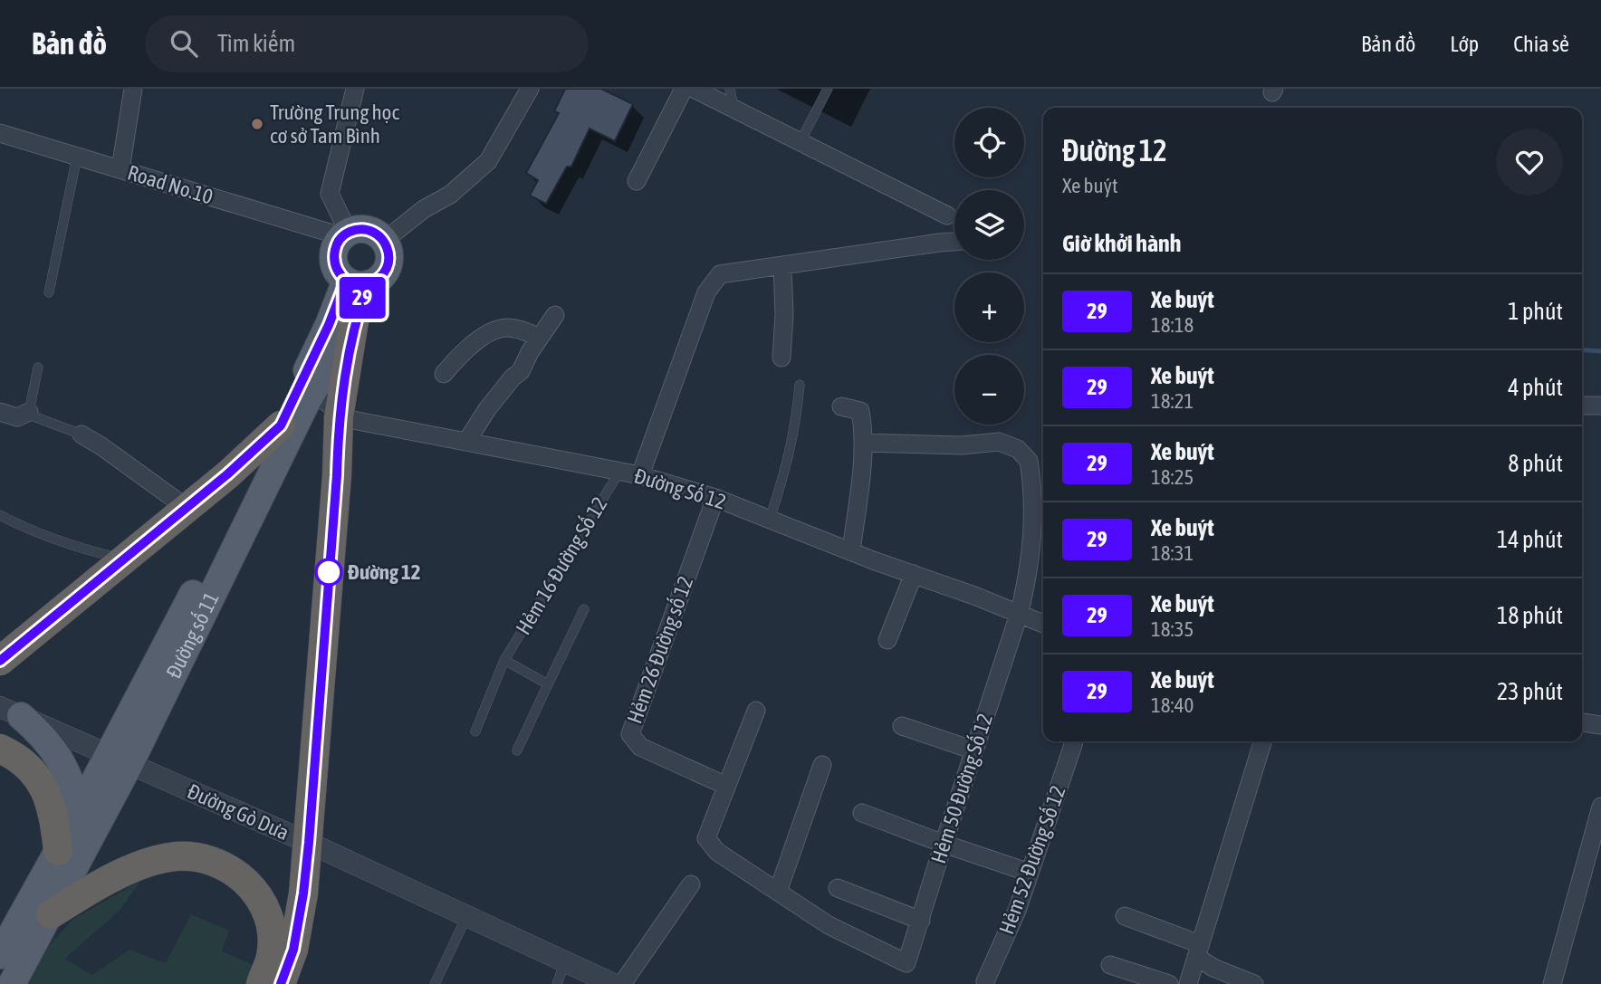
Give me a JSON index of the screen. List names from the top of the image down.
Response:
{
  "streets": {
    "main road": ["Đường số 11"],
    "street": [
      "Road No.10",
      "Đường Số 12",
      "Hẻm 26 Đường số 12",
      "Hẻm 50 Đường Số 12",
      "Đường Gò Dưa",
      "Hẻm 52 Đường Số 12"
    ],
    "lane": ["Hẻm 16 Đường Số 12"]
  },
  "crossings": [
    ["Road No.10", "Đường số 11"],
    ["Đường Số 12", "Hẻm 16 Đường Số 12"],
    ["Đường Số 12", "Đường số 11"],
    ["Đường Số 12", "Hẻm 26 Đường số 12"],
    ["Đường Số 12", "Hẻm 50 Đường Số 12"],
    ["Đường số 11", "Đường Gò Dưa"]
  ],
  "places": ["Trường Trung học cơ sở Tam Bình", "Đường 12"],
  "lines": ["bus line 29"],
  "page": {
    "header": "Bản đồ",
    "search": "Tìm kiếm",
    "nav": ["Bản đồ", "Lớp", "Chia sẻ"],
    "on_map": "29",
    "map_buttons": ["+", "−"],
    "heading": [
      ["Đường 12", "Xe buýt"],
      "Giờ khởi hành"
    ],
    "list": [
      {
        "mark": "29",
        "name": "Xe buýt",
        "note": "18:18",
        "value": "1 phút"
      },
      {
        "mark": "29",
        "name": "Xe buýt",
        "note": "18:21",
        "value": "4 phút"
      },
      {
        "mark": "29",
        "name": "Xe buýt",
        "note": "18:25",
        "value": "8 phút"
      },
      {
        "mark": "29",
        "name": "Xe buýt",
        "note": "18:31",
        "value": "14 phút"
      },
      {
        "mark": "29",
        "name": "Xe buýt",
        "note": "18:35",
        "value": "18 phút"
      },
      {
        "mark": "29",
        "name": "Xe buýt",
        "note": "18:40",
        "value": "23 phút"
      }
    ]
  }
}
